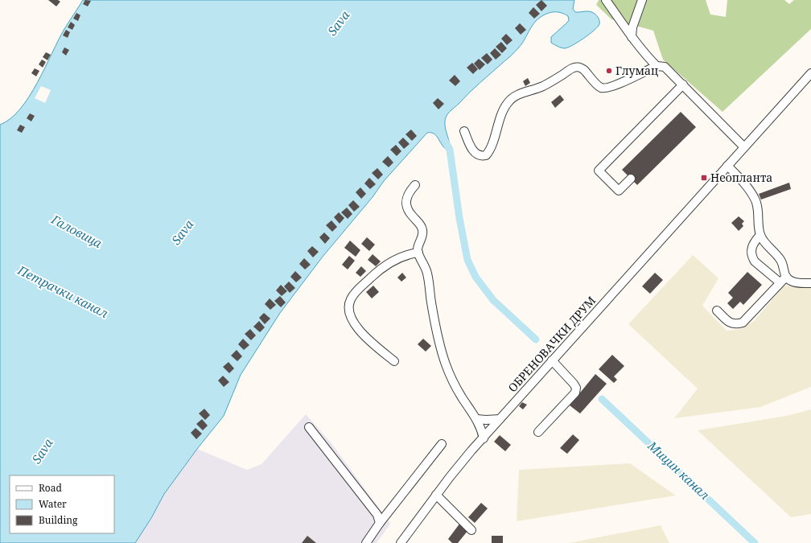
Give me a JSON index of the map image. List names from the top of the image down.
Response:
{
  "streets": {
    "street": ["ОБРЕНОВАЧКИ ДРУМ"]
  },
  "water": [
    "Sava",
    "Галовица",
    "Петрачки канал",
    "Мицин канал"
  ],
  "places": {
    "other": ["Глумац"],
    "transit": ["Неопланта"]
  },
  "legend": ["Road", "Water", "Building"]
}
